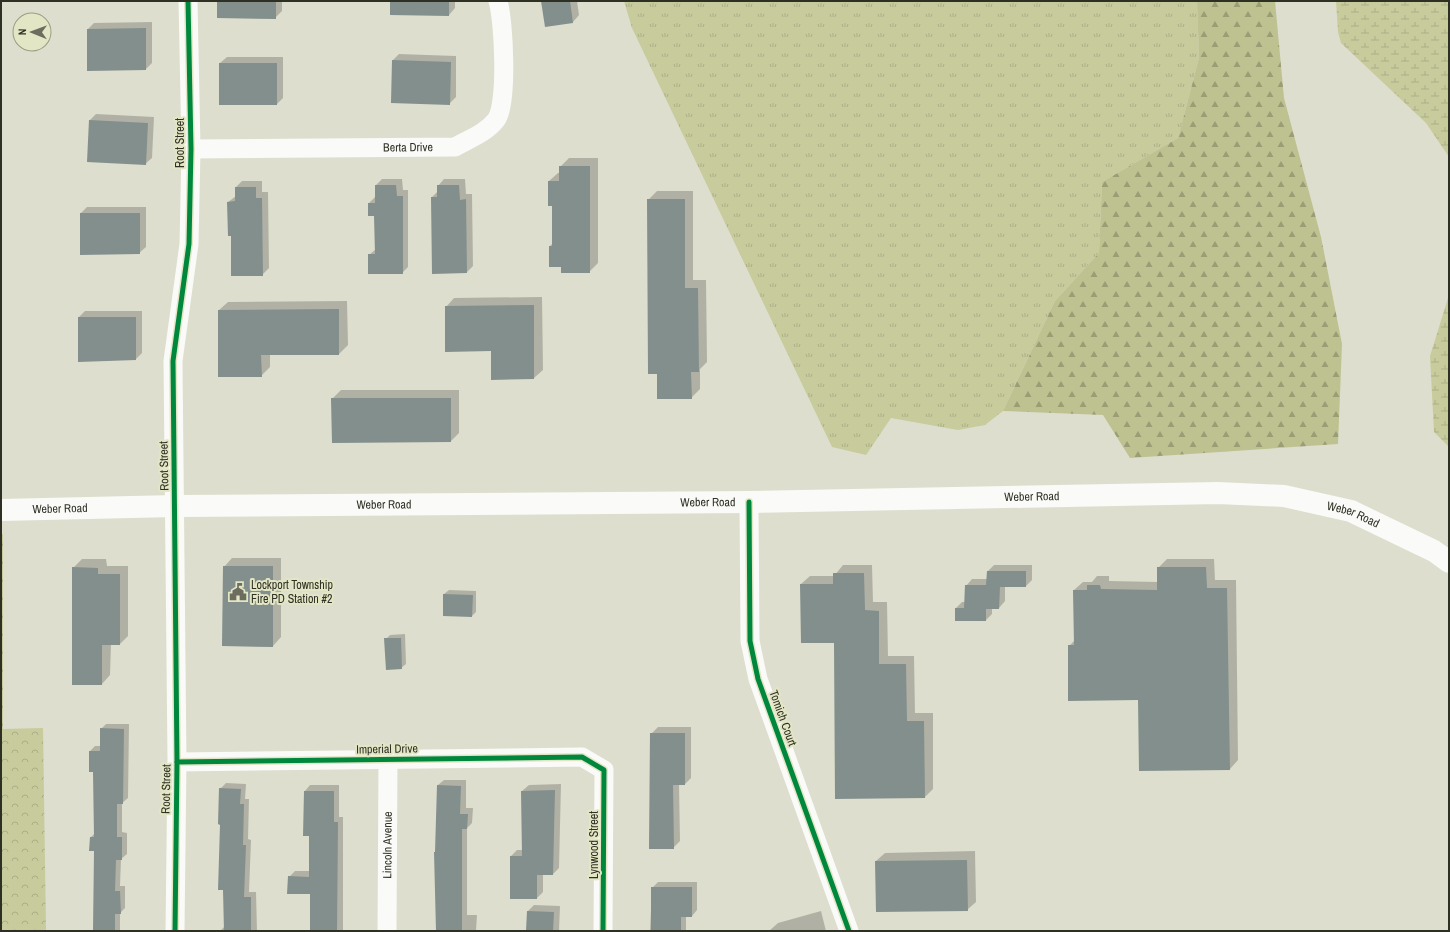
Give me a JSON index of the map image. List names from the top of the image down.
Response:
{
  "streets": {
    "main road": ["Weber Road"],
    "street": [
      "Root Street",
      "Berta Drive",
      "Tomich Court",
      "Imperial Drive",
      "Lincoln Avenue",
      "Lynwood Street"
    ]
  },
  "crossings": [
    ["Root Street", "Berta Drive"],
    ["Root Street", "Weber Road"],
    ["Root Street", "Imperial Drive"],
    ["Weber Road", "Tomich Court"],
    ["Imperial Drive", "Lincoln Avenue"],
    ["Imperial Drive", "Lynwood Street"]
  ],
  "places": {
    "public building": ["Lockport Township Fire PD Station #2"]
  },
  "north": "left"
}
